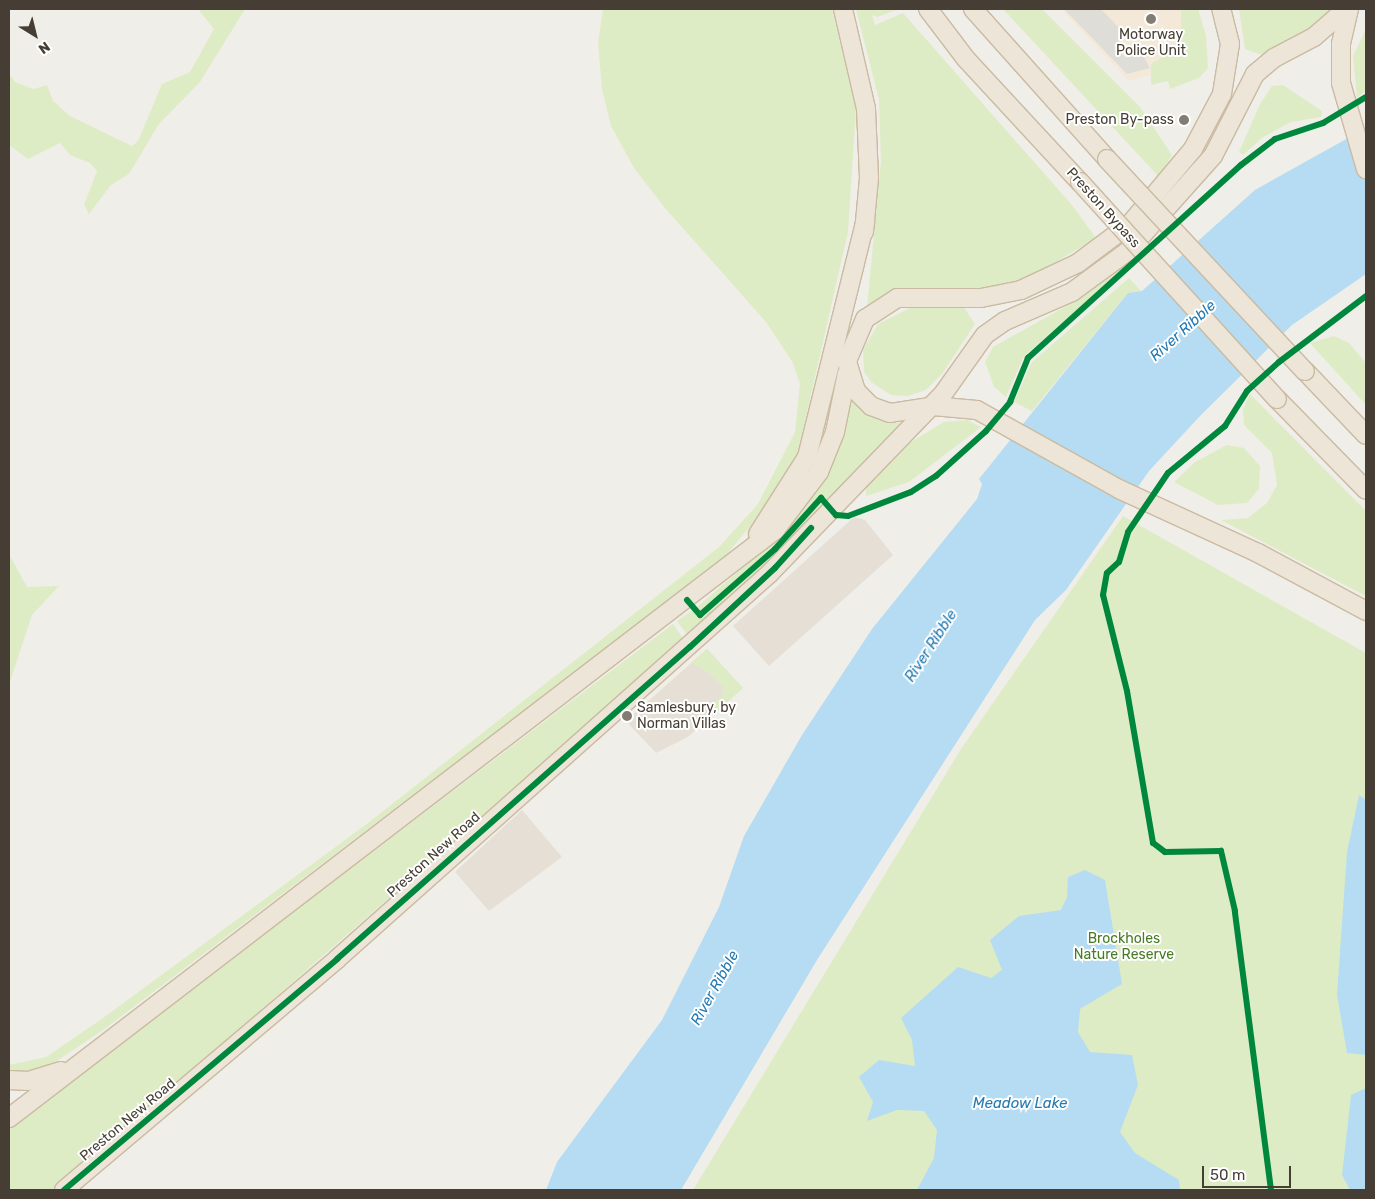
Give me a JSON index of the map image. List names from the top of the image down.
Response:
{
  "streets": {
    "highway": ["Preston Bypass", "Preston New Road"]
  },
  "water": ["River Ribble", "Meadow Lake"],
  "parks": ["Brockholes Nature Reserve"],
  "places": ["Motorway Police Unit", "Preston By-pass", "Samlesbury, by Norman Villas"],
  "scale_bar": "50 m",
  "north": "bottom right"
}
